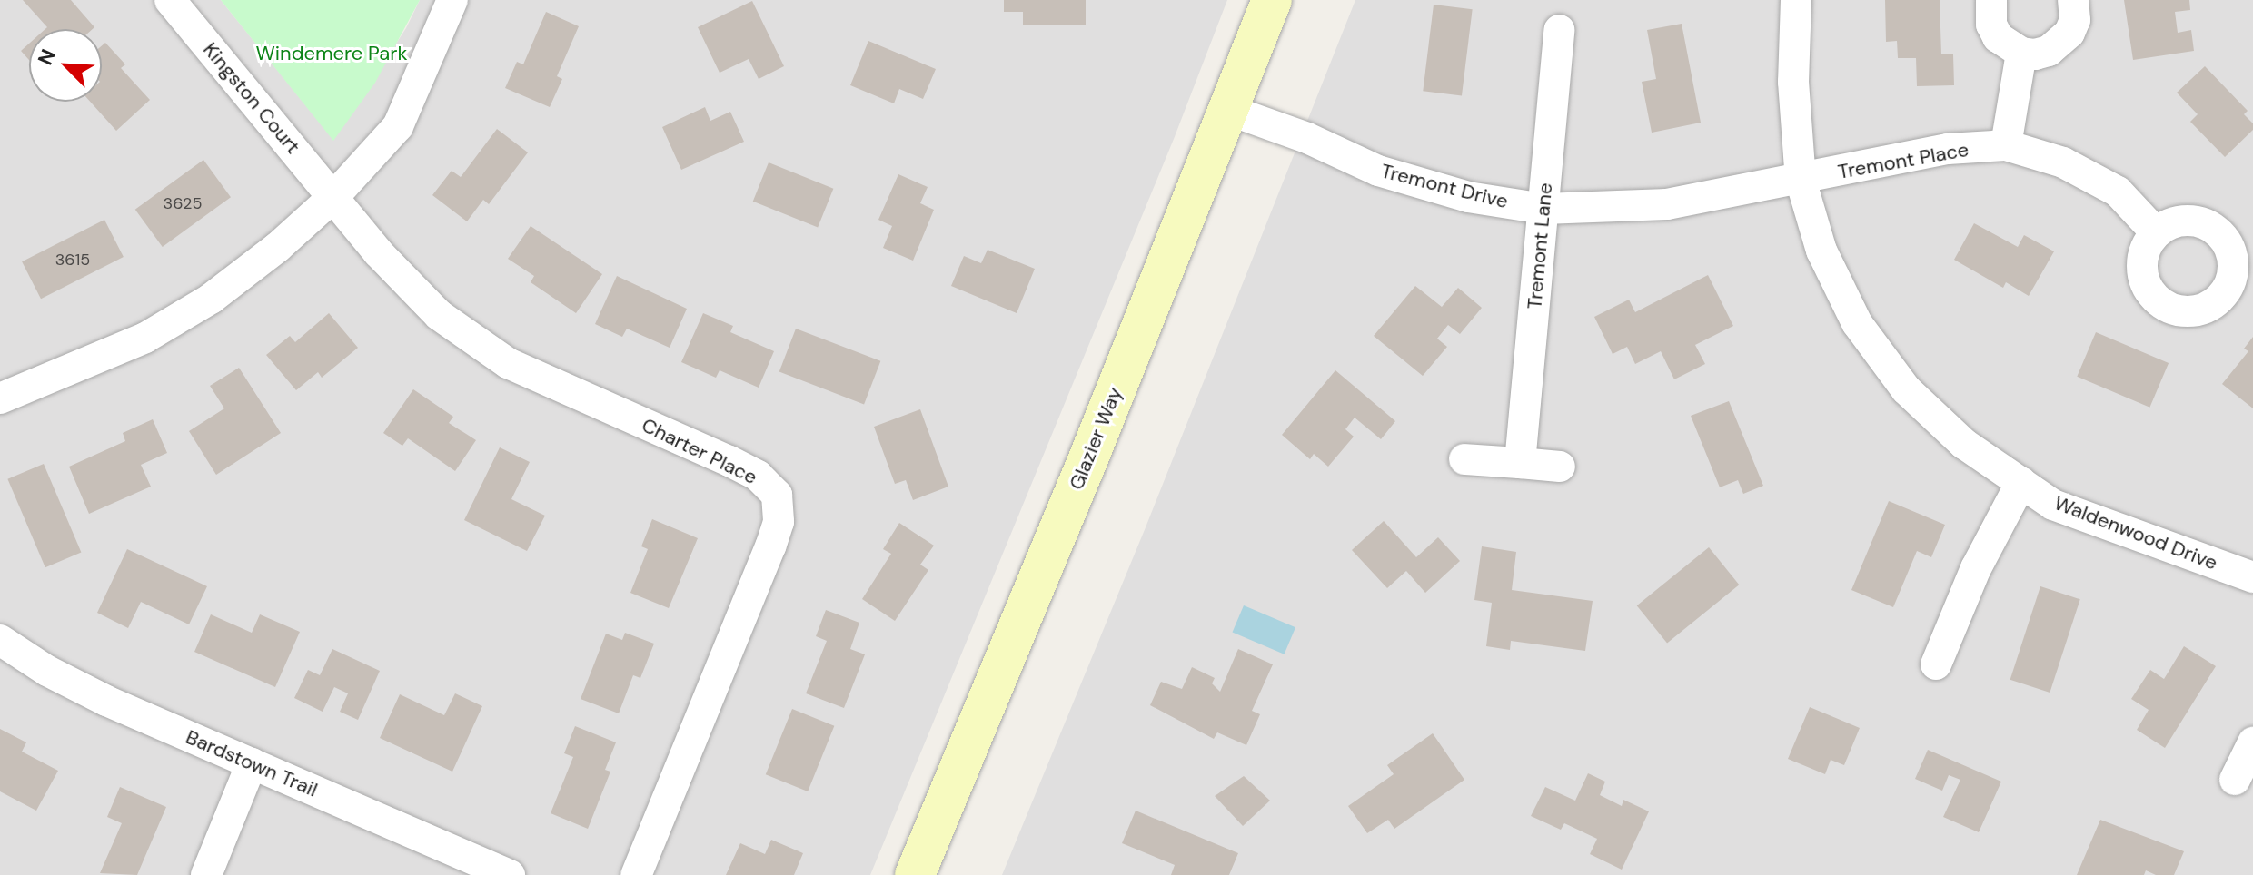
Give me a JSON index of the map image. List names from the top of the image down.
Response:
{
  "streets": {
    "street": [
      "Kingston Court",
      "Tremont Place",
      "Tremont Drive",
      "Tremont Lane",
      "Glazier Way",
      "Charter Place",
      "Waldenwood Drive",
      "Bardstown Trail"
    ]
  },
  "crossings": [
    ["Kingston Court", "Charter Place"],
    ["Tremont Place", "Tremont Drive"],
    ["Tremont Place", "Waldenwood Drive"],
    ["Tremont Drive", "Tremont Lane"],
    ["Tremont Drive", "Glazier Way"],
    ["Tremont Drive", "Waldenwood Drive"]
  ],
  "parks": ["Windemere Park"],
  "house_numbers": ["3625", "3615"],
  "north": "top left"
}
